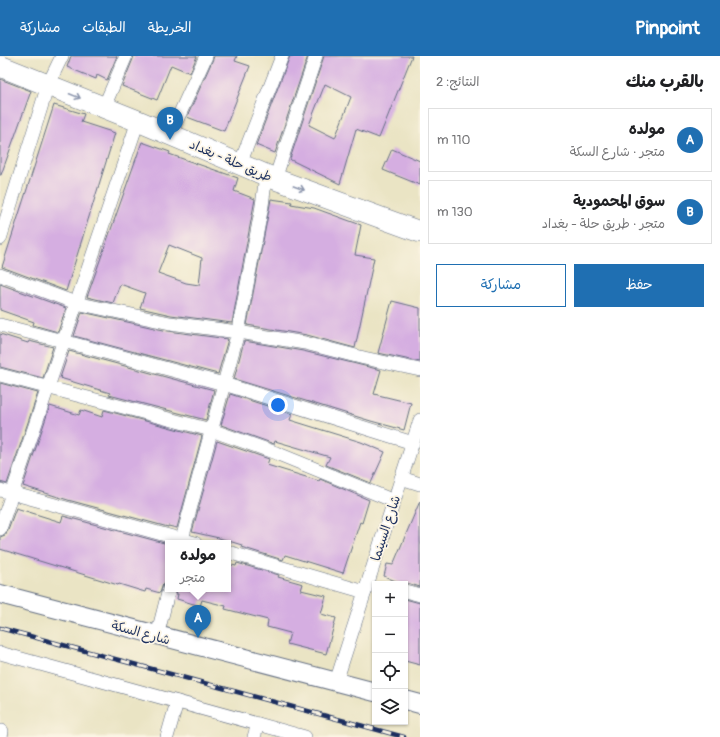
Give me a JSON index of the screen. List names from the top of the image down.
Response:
{
  "streets": {
    "main road": ["طريق حلة - بغداد"],
    "street": ["شارع السينما", "شارع السكة"]
  },
  "crossings": [
    ["شارع السينما", "شارع السكة"]
  ],
  "one_way": ["طريق حلة - بغداد"],
  "page": {
    "header": "Pinpoint",
    "nav": ["الخريطة", "الطبقات", "مشاركة"],
    "heading": ["بالقرب منك", "النتائج: 2"],
    "pins": ["B", "A"],
    "list": [
      {
        "mark": "A",
        "name": "مولده",
        "note": "متجر · شارع السكة",
        "value": "110 m"
      },
      {
        "mark": "B",
        "name": "سوق المحمودية",
        "note": "متجر · طريق حلة - بغداد",
        "value": "130 m"
      }
    ],
    "buttons": ["حفظ", "مشاركة"],
    "popup": ["مولده", "متجر"],
    "map_buttons": ["+", "−"]
  }
}
